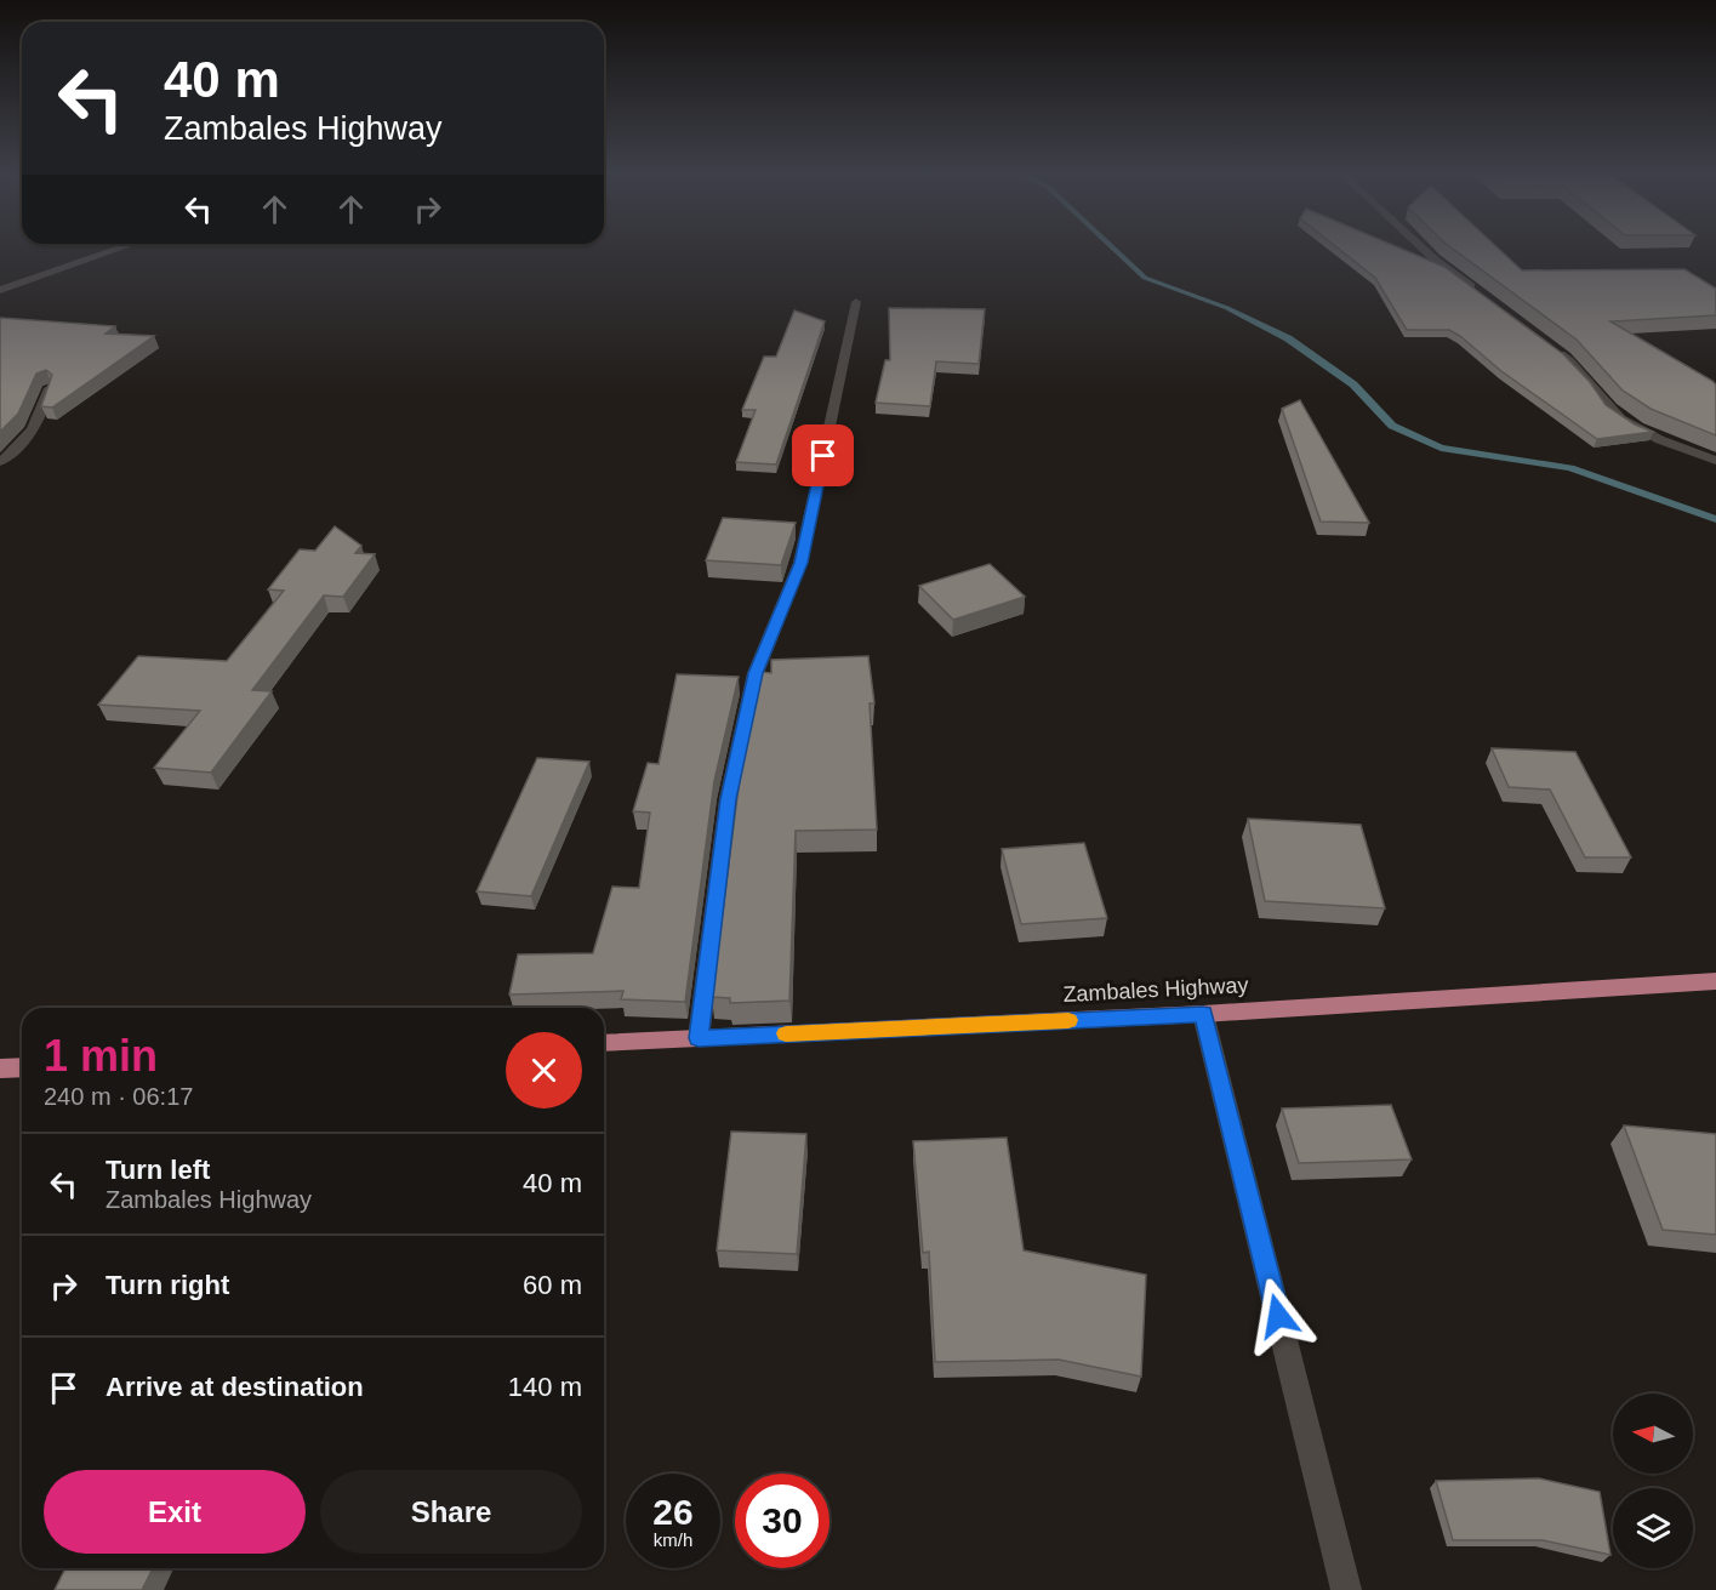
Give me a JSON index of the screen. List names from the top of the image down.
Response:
{
  "streets": {
    "main road": ["Zambales Highway"]
  },
  "north": "left",
  "page": {
    "turn": ["40 m", "Zambales Highway"],
    "heading": ["1 min", "240 m · 06:17"],
    "list": [
      {
        "name": "Turn left",
        "note": "Zambales Highway",
        "value": "40 m"
      },
      {
        "name": "Turn right",
        "value": "60 m"
      },
      {
        "name": "Arrive at destination",
        "value": "140 m"
      }
    ],
    "buttons": ["Exit", "Share"],
    "speed": "26 km/h",
    "limit": "30"
  }
}
